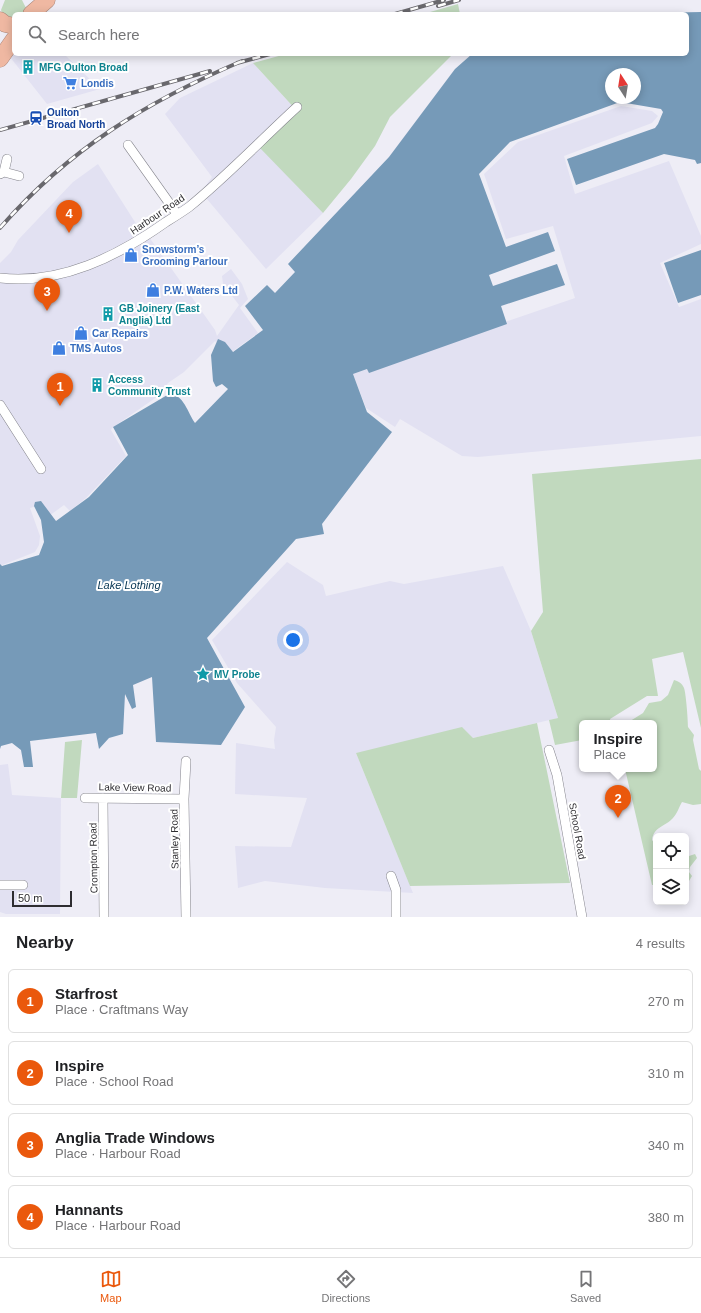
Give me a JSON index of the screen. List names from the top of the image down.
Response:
{
  "streets": {
    "street": [
      "Harbour Road",
      "Lake View Road",
      "School Road",
      "Stanley Road",
      "Crompton Road"
    ]
  },
  "crossings": [
    ["Lake View Road", "Stanley Road"],
    ["Lake View Road", "Crompton Road"]
  ],
  "water": ["Lake Lothing"],
  "places": {
    "building": ["MFG Oulton Broad", "GB Joinery (East Anglia) Ltd", "Access Community Trust"],
    "supermarket": ["Londis"],
    "station": ["Oulton Broad North"],
    "shop": [
      "Snowstorm’s Grooming Parlour",
      "P.W. Waters Ltd",
      "Car Repairs",
      "TMS Autos"
    ],
    "place": ["MV Probe"]
  },
  "scale_bar": "50 m",
  "north": "top",
  "page": {
    "search": "Search here",
    "pins": [
      "4",
      "3",
      "1",
      "2"
    ],
    "popup": ["Inspire", "Place"],
    "scale": "50 m",
    "heading": ["Nearby", "4 results"],
    "list": [
      {
        "mark": "1",
        "name": "Starfrost",
        "note": "Place · Craftmans Way",
        "value": "270 m"
      },
      {
        "mark": "2",
        "name": "Inspire",
        "note": "Place · School Road",
        "value": "310 m"
      },
      {
        "mark": "3",
        "name": "Anglia Trade Windows",
        "note": "Place · Harbour Road",
        "value": "340 m"
      },
      {
        "mark": "4",
        "name": "Hannants",
        "note": "Place · Harbour Road",
        "value": "380 m"
      }
    ],
    "nav": ["Map", "Directions", "Saved"]
  }
}
